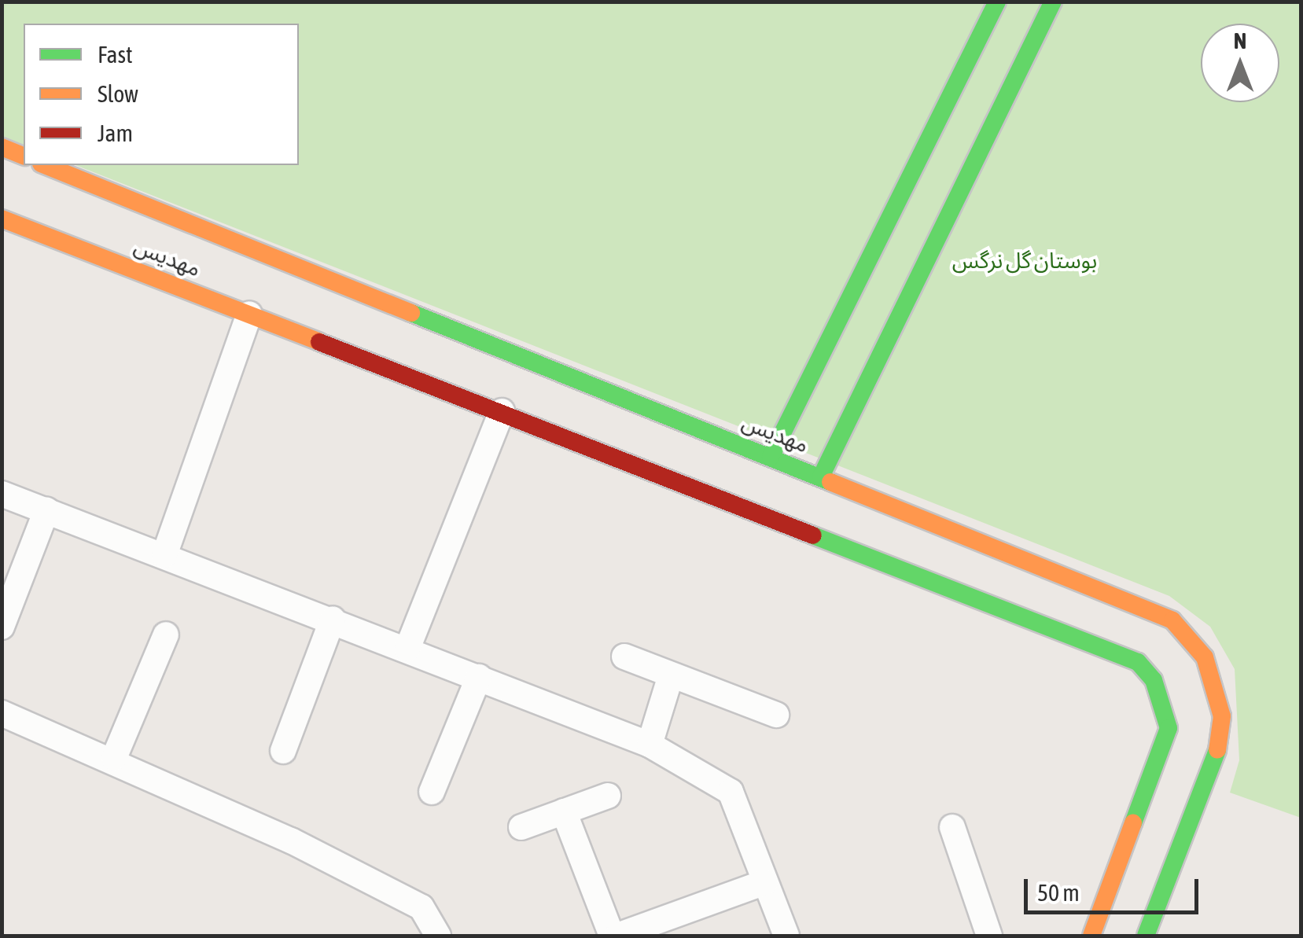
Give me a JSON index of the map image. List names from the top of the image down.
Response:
{
  "streets": {
    "street": ["مهدیس"]
  },
  "parks": ["بوستان گل نرگس"],
  "legend": ["Fast", "Slow", "Jam"],
  "scale_bar": "50 m",
  "north": "top"
}
